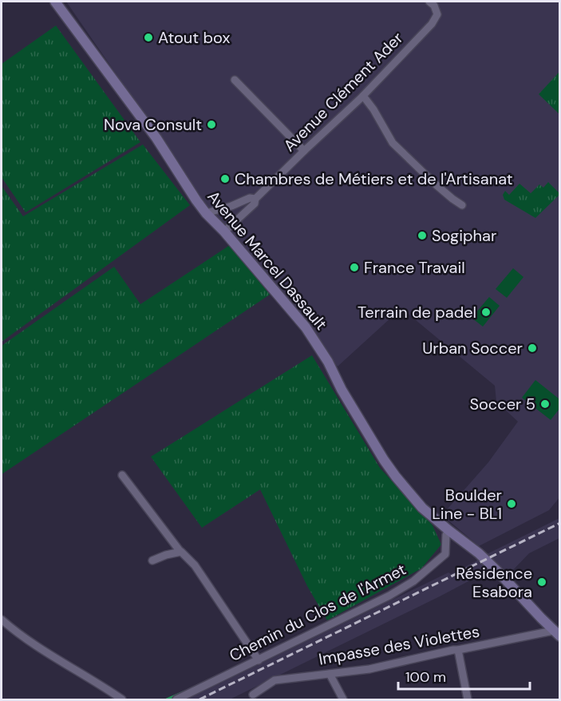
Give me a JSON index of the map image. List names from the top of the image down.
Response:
{
  "streets": {
    "street": [
      "Avenue Clément Ader",
      "Avenue Marcel Dassault",
      "Chemin du Clos de l'Armet",
      "Impasse des Violettes"
    ]
  },
  "crossings": [
    ["Avenue Clément Ader", "Avenue Marcel Dassault"],
    ["Avenue Marcel Dassault", "Chemin du Clos de l'Armet"],
    ["Avenue Marcel Dassault", "Impasse des Violettes"]
  ],
  "places": [
    "Atout box",
    "Nova Consult",
    "Chambres de Métiers et de l'Artisanat",
    "Sogiphar",
    "France Travail",
    "Terrain de padel",
    "Urban Soccer",
    "Soccer 5",
    "Boulder Line - BL1",
    "Résidence Esabora"
  ],
  "scale_bar": "100 m"
}
